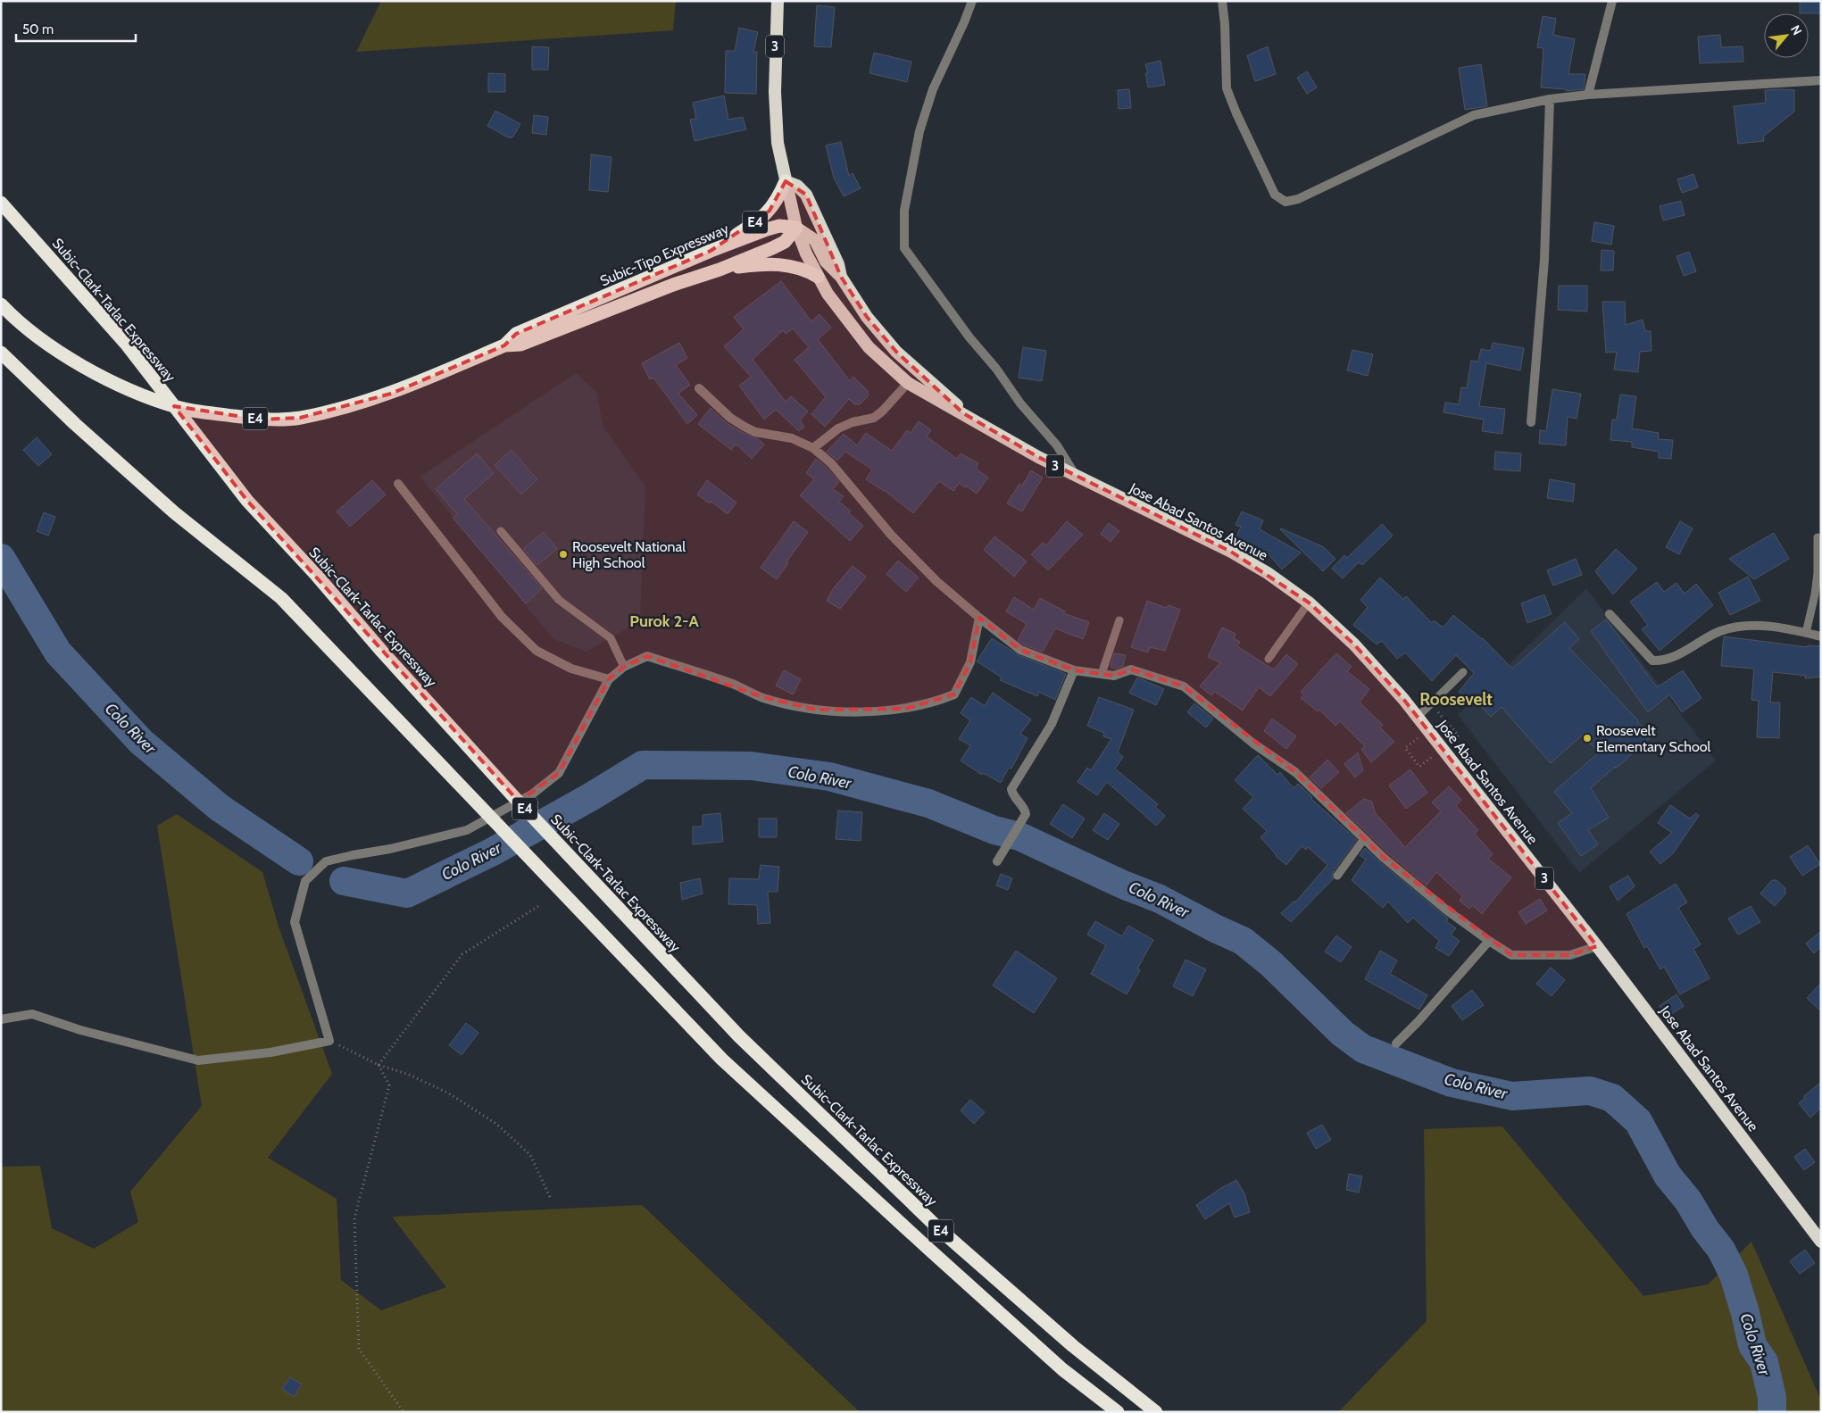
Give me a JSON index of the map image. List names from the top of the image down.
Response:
{
  "streets": {
    "highway": [
      "3",
      "E4",
      "Subic-Tipo Expressway",
      "Subic-Clark-Tarlac Expressway",
      "Jose Abad Santos Avenue"
    ]
  },
  "crossings": [
    ["E4", "Subic-Tipo Expressway"],
    ["E4", "Jose Abad Santos Avenue"],
    ["Subic-Tipo Expressway", "Jose Abad Santos Avenue"]
  ],
  "districts": ["Purok 2-A", "Roosevelt"],
  "water": ["Colo River"],
  "places": ["Roosevelt National High School", "Roosevelt Elementary School"],
  "scale_bar": "50 m",
  "north": "top right"
}
